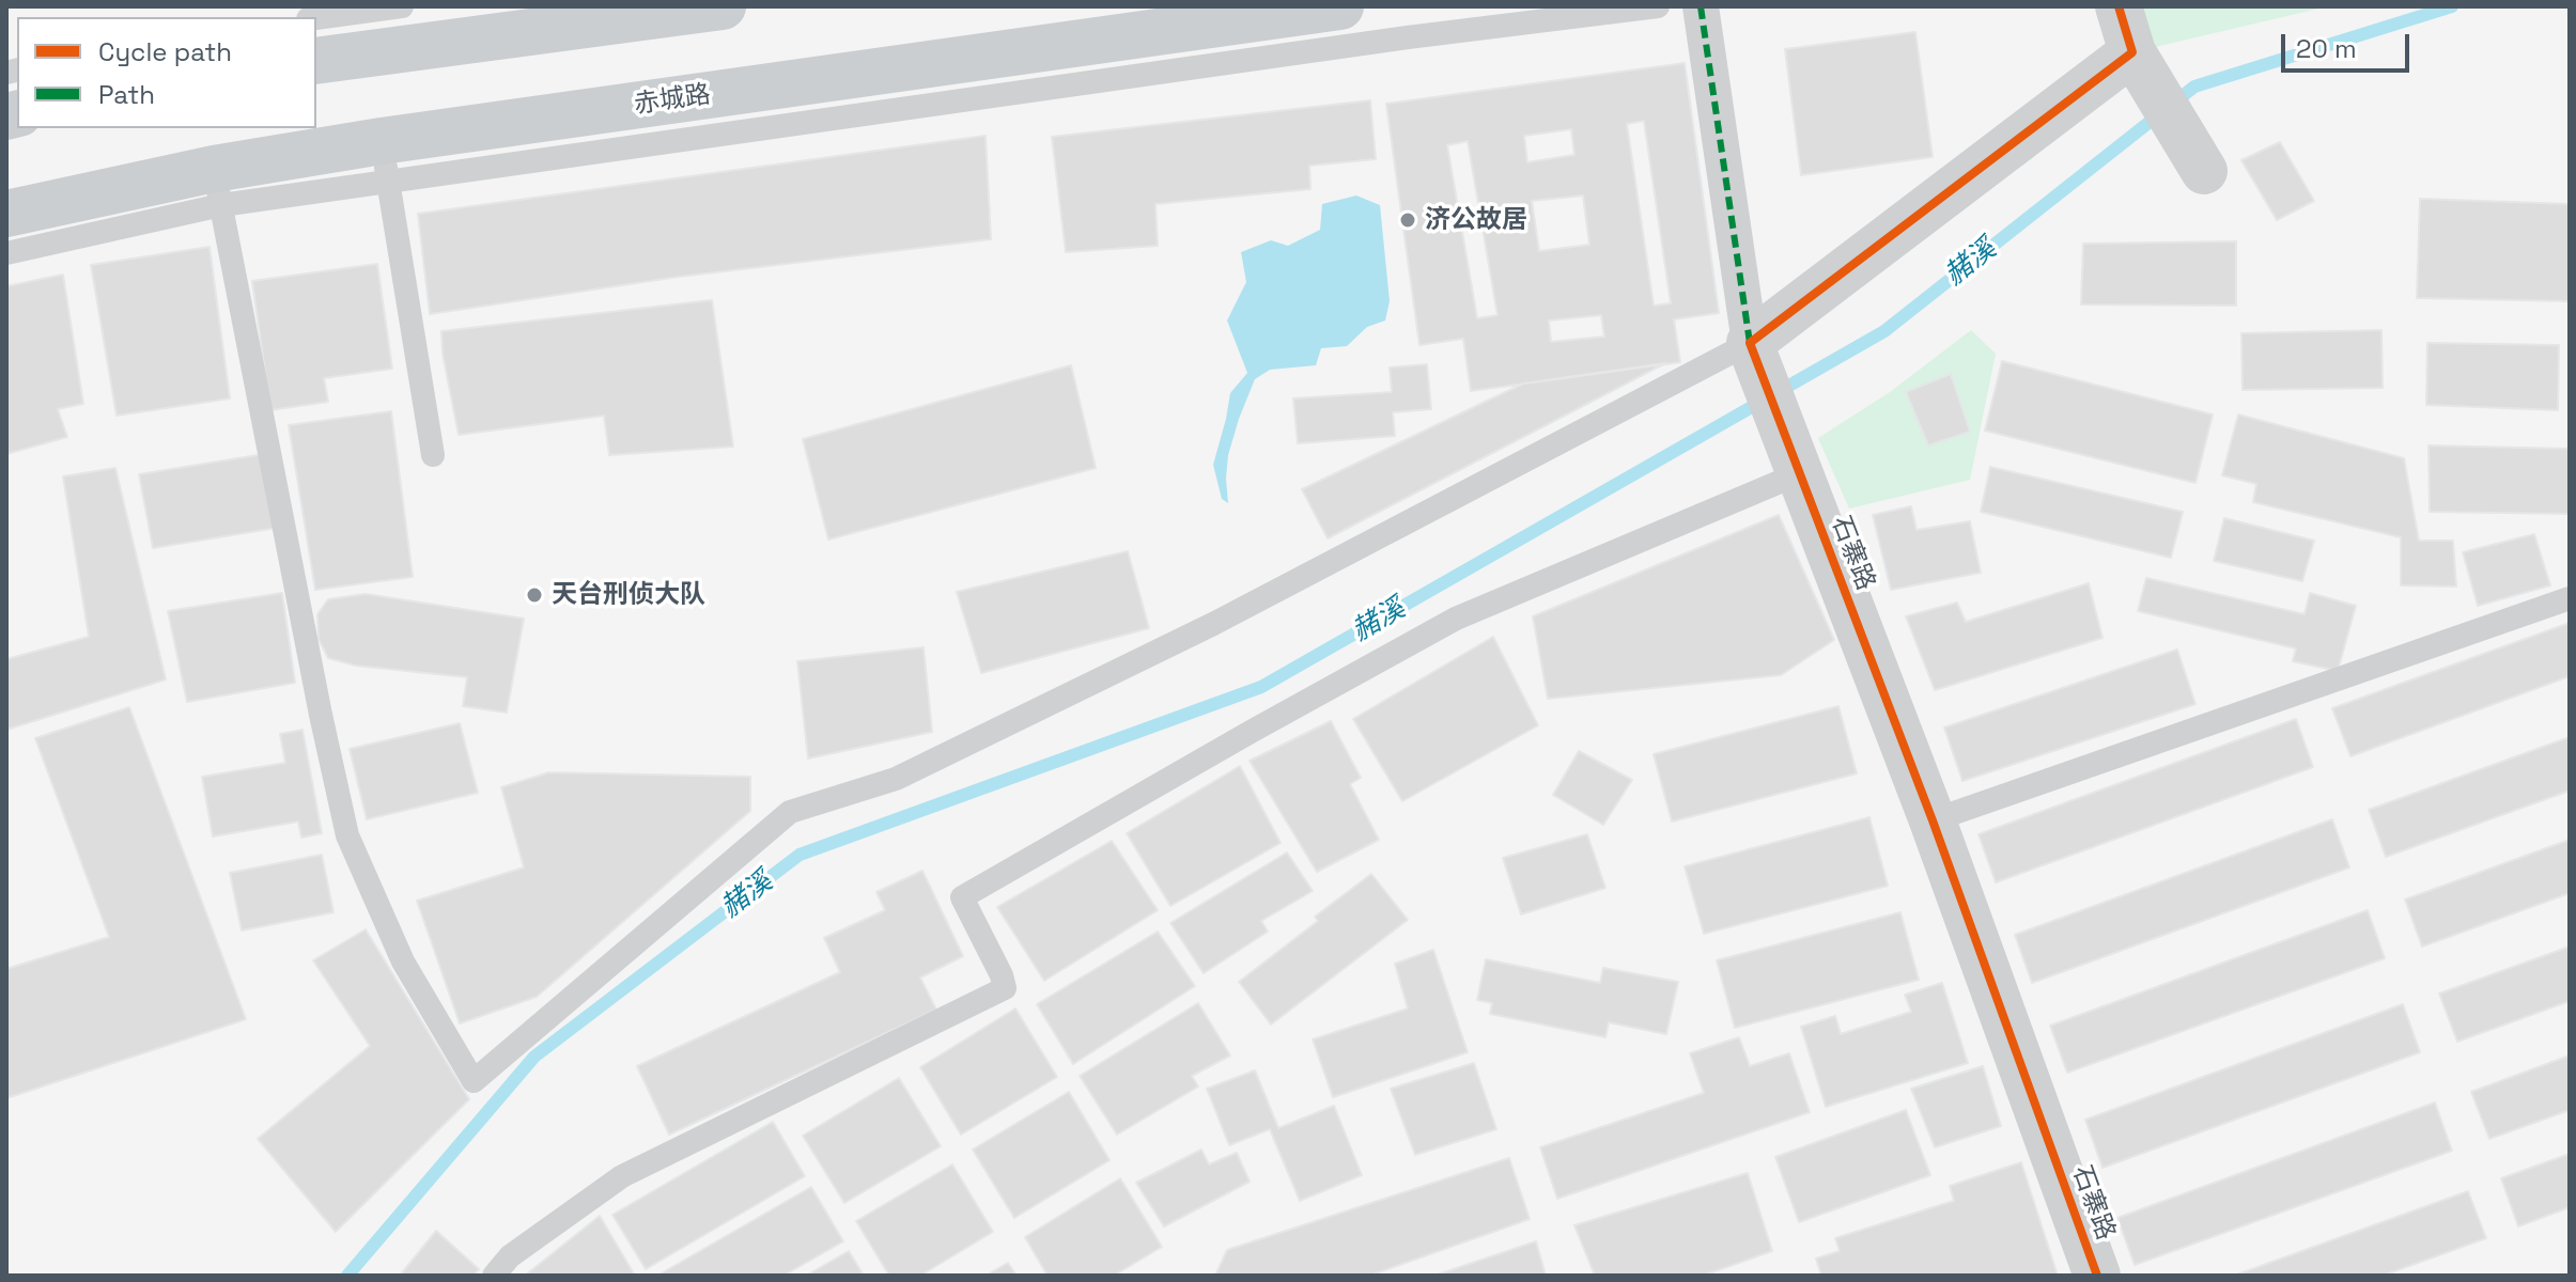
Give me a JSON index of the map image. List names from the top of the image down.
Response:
{
  "streets": {
    "main road": ["赤城路"],
    "street": ["石寨路"]
  },
  "water": ["赭溪"],
  "places": ["济公故居", "天台刑侦大队"],
  "legend": ["Cycle path", "Path"],
  "scale_bar": "20 m"
}
